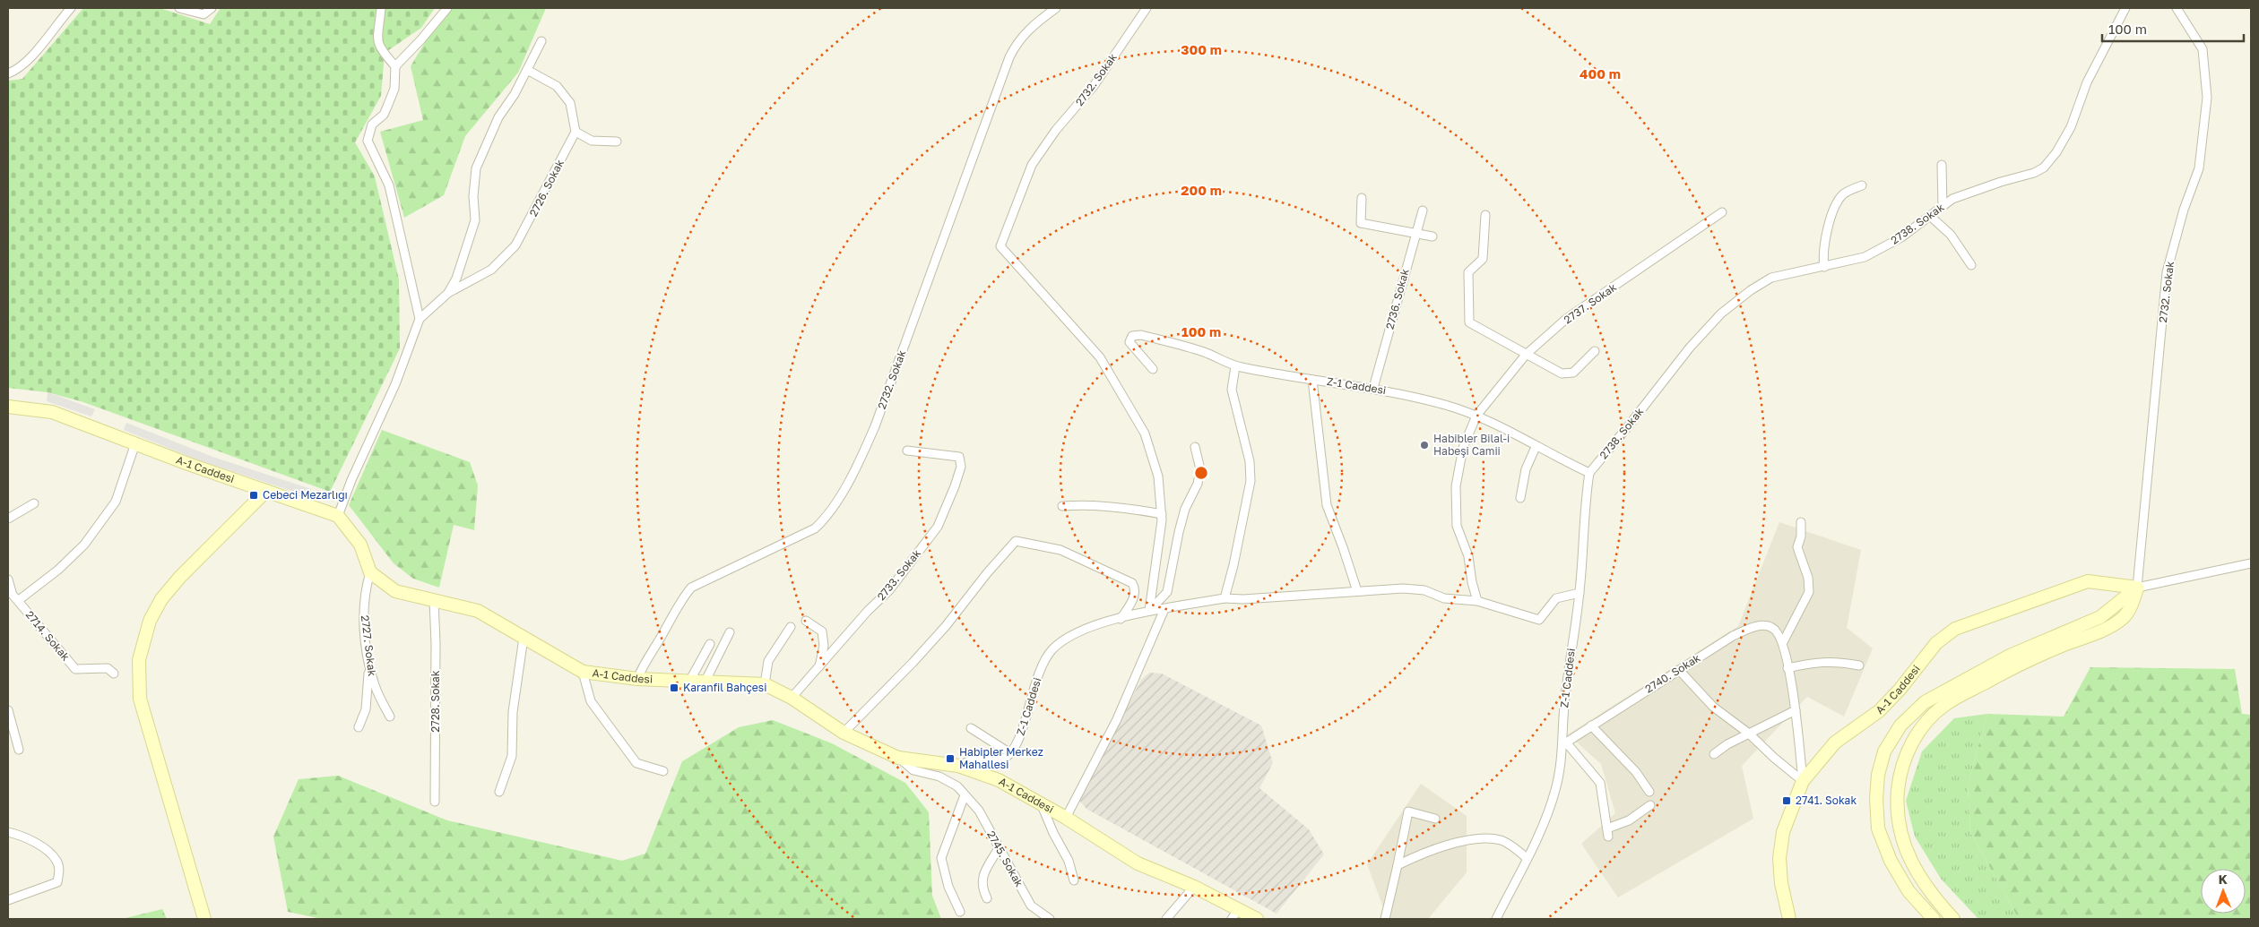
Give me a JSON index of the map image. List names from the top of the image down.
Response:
{
  "streets": {
    "main road": ["A-1 Caddesi"],
    "street": [
      "2732. Sokak",
      "2726. Sokak",
      "2738. Sokak",
      "2736. Sokak",
      "2737. Sokak",
      "Z-1 Caddesi",
      "2733. Sokak",
      "2714. Sokak",
      "2727. Sokak",
      "2740. Sokak",
      "2728. Sokak",
      "2745. Sokak"
    ]
  },
  "crossings": [
    ["2732. Sokak", "A-1 Caddesi"],
    ["2726. Sokak", "A-1 Caddesi"],
    ["2738. Sokak", "Z-1 Caddesi"],
    ["2736. Sokak", "Z-1 Caddesi"],
    ["2737. Sokak", "Z-1 Caddesi"],
    ["Z-1 Caddesi", "2740. Sokak"],
    ["A-1 Caddesi", "2733. Sokak"],
    ["A-1 Caddesi", "2727. Sokak"],
    ["A-1 Caddesi", "2728. Sokak"],
    ["A-1 Caddesi", "2745. Sokak"]
  ],
  "places": {
    "other": ["Habibler Bilal-i Habeşi Camii"],
    "transit": [
      "Cebeci Mezarlığı",
      "Karanfil Bahçesi",
      "Habipler Merkez Mahallesi",
      "2741. Sokak"
    ]
  },
  "scale_bar": "100 m",
  "north": "top",
  "rings": [
    "300 m",
    "400 m",
    "200 m",
    "100 m"
  ]
}
